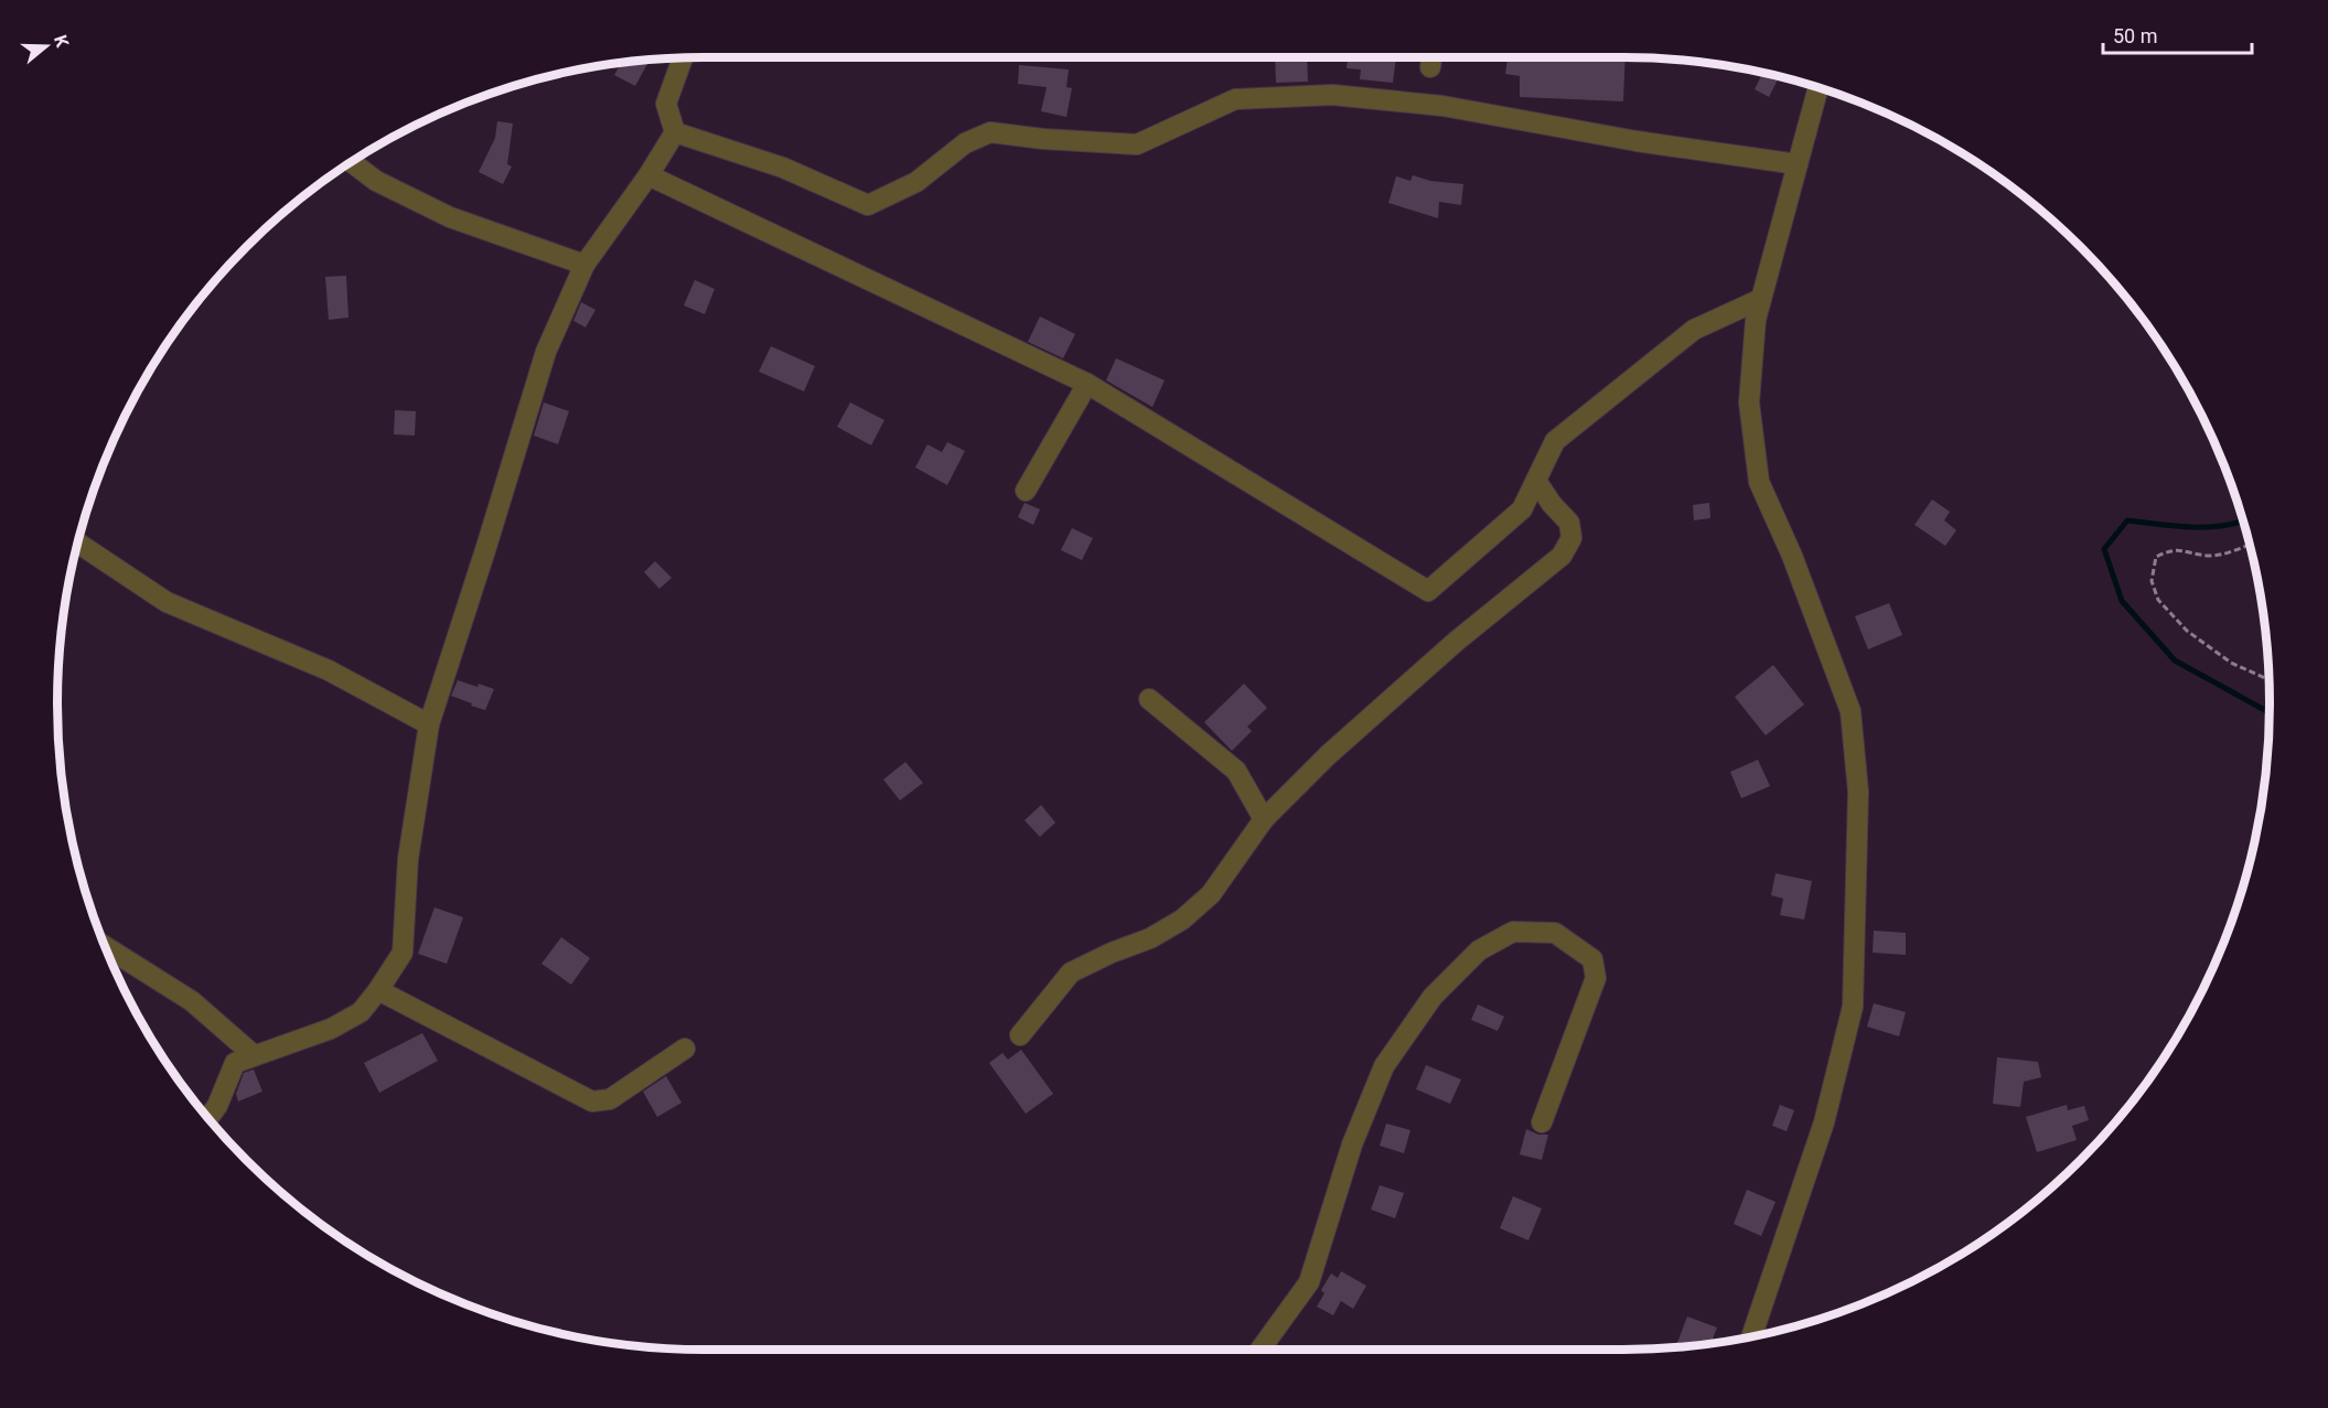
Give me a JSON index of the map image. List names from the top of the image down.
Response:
{
  "scale_bar": "50 m",
  "north": "right"
}
